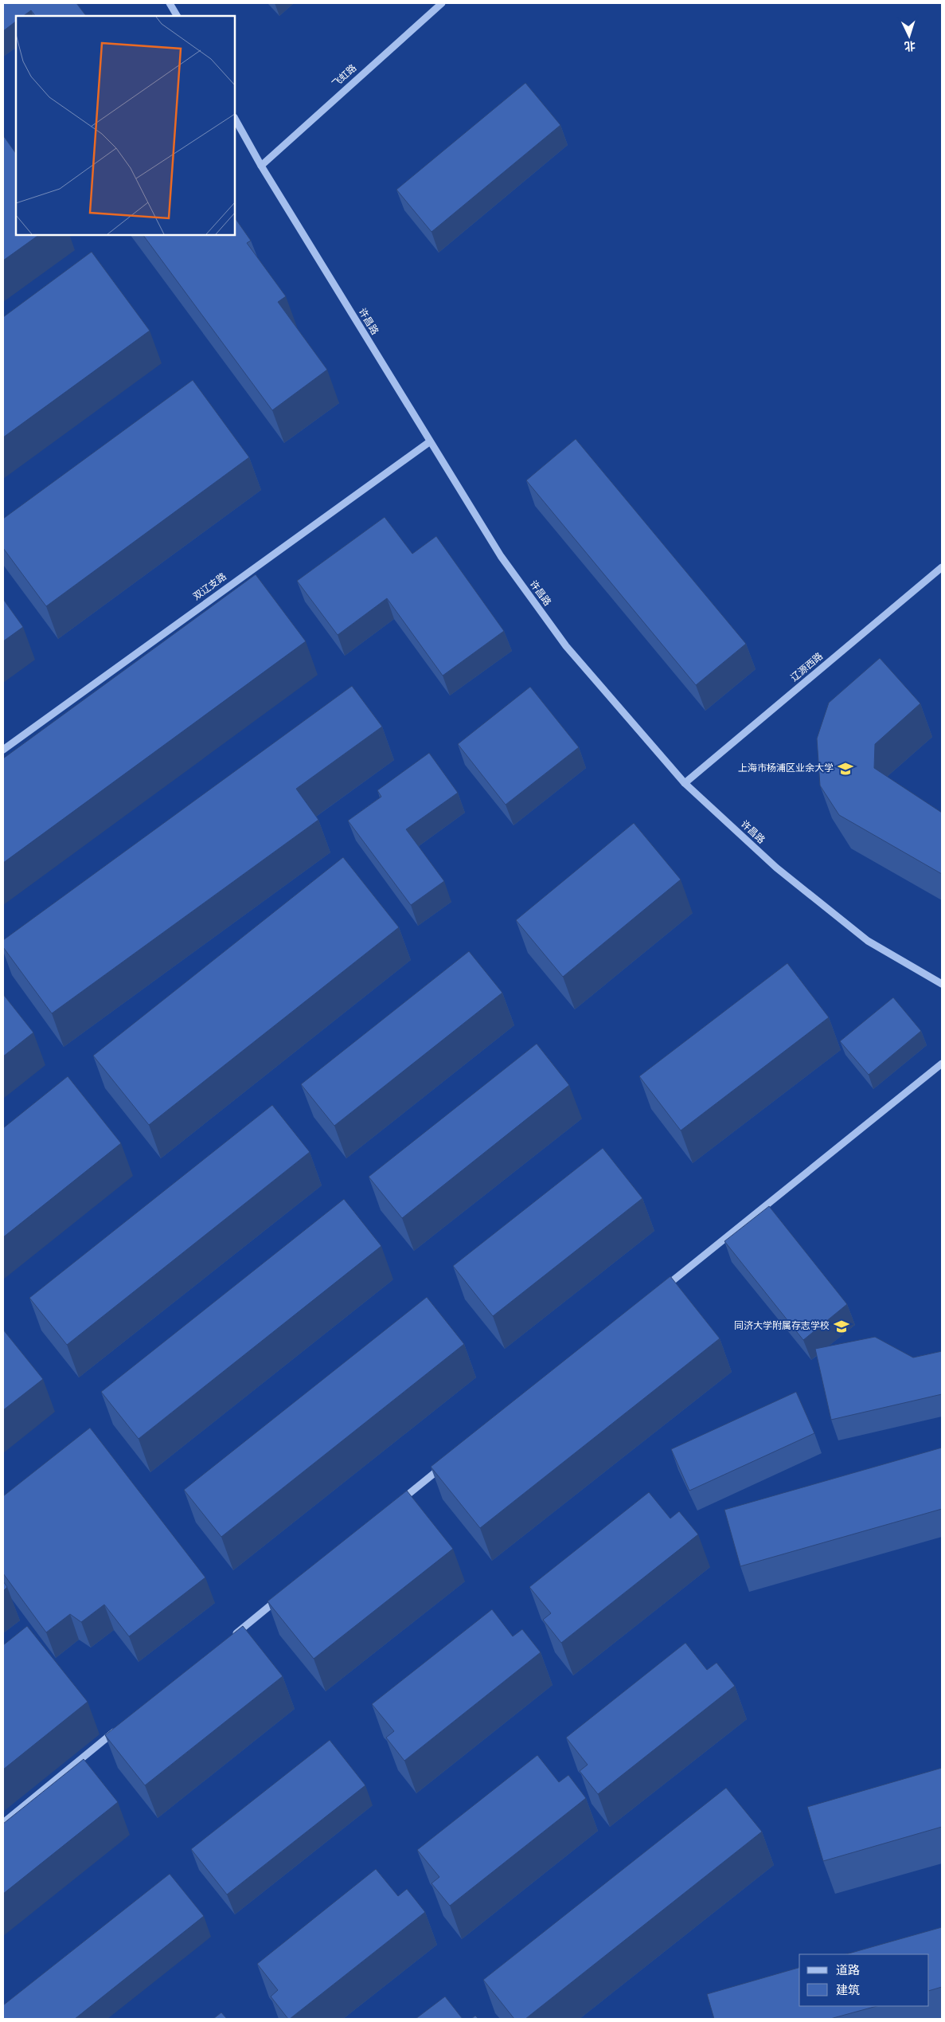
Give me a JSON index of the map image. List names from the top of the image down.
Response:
{
  "streets": {
    "street": [
      "飞虹路",
      "许昌路",
      "双辽支路",
      "辽源西路"
    ]
  },
  "crossings": [
    ["飞虹路", "许昌路"],
    ["许昌路", "双辽支路"],
    ["许昌路", "辽源西路"]
  ],
  "places": {
    "school or university": ["上海市杨浦区业余大学", "同济大学附属存志学校"]
  },
  "legend": ["道路", "建筑"],
  "north": "bottom"
}
